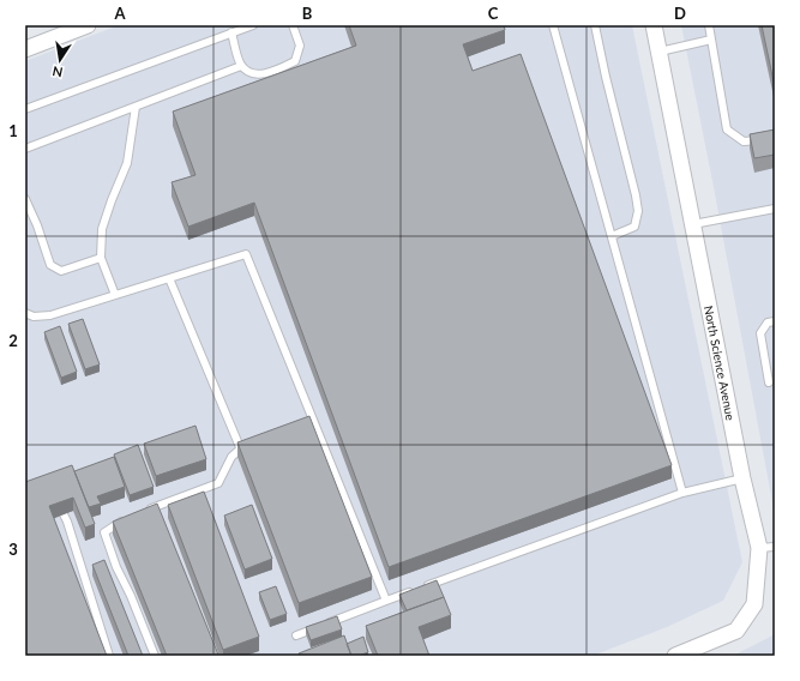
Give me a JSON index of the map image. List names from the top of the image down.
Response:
{
  "streets": {
    "street": ["North Science Avenue"]
  },
  "north": "bottom",
  "grid": {
    "columns": [
      "A",
      "B",
      "C",
      "D"
    ],
    "rows": ["1", "2", "3"]
  }
}
